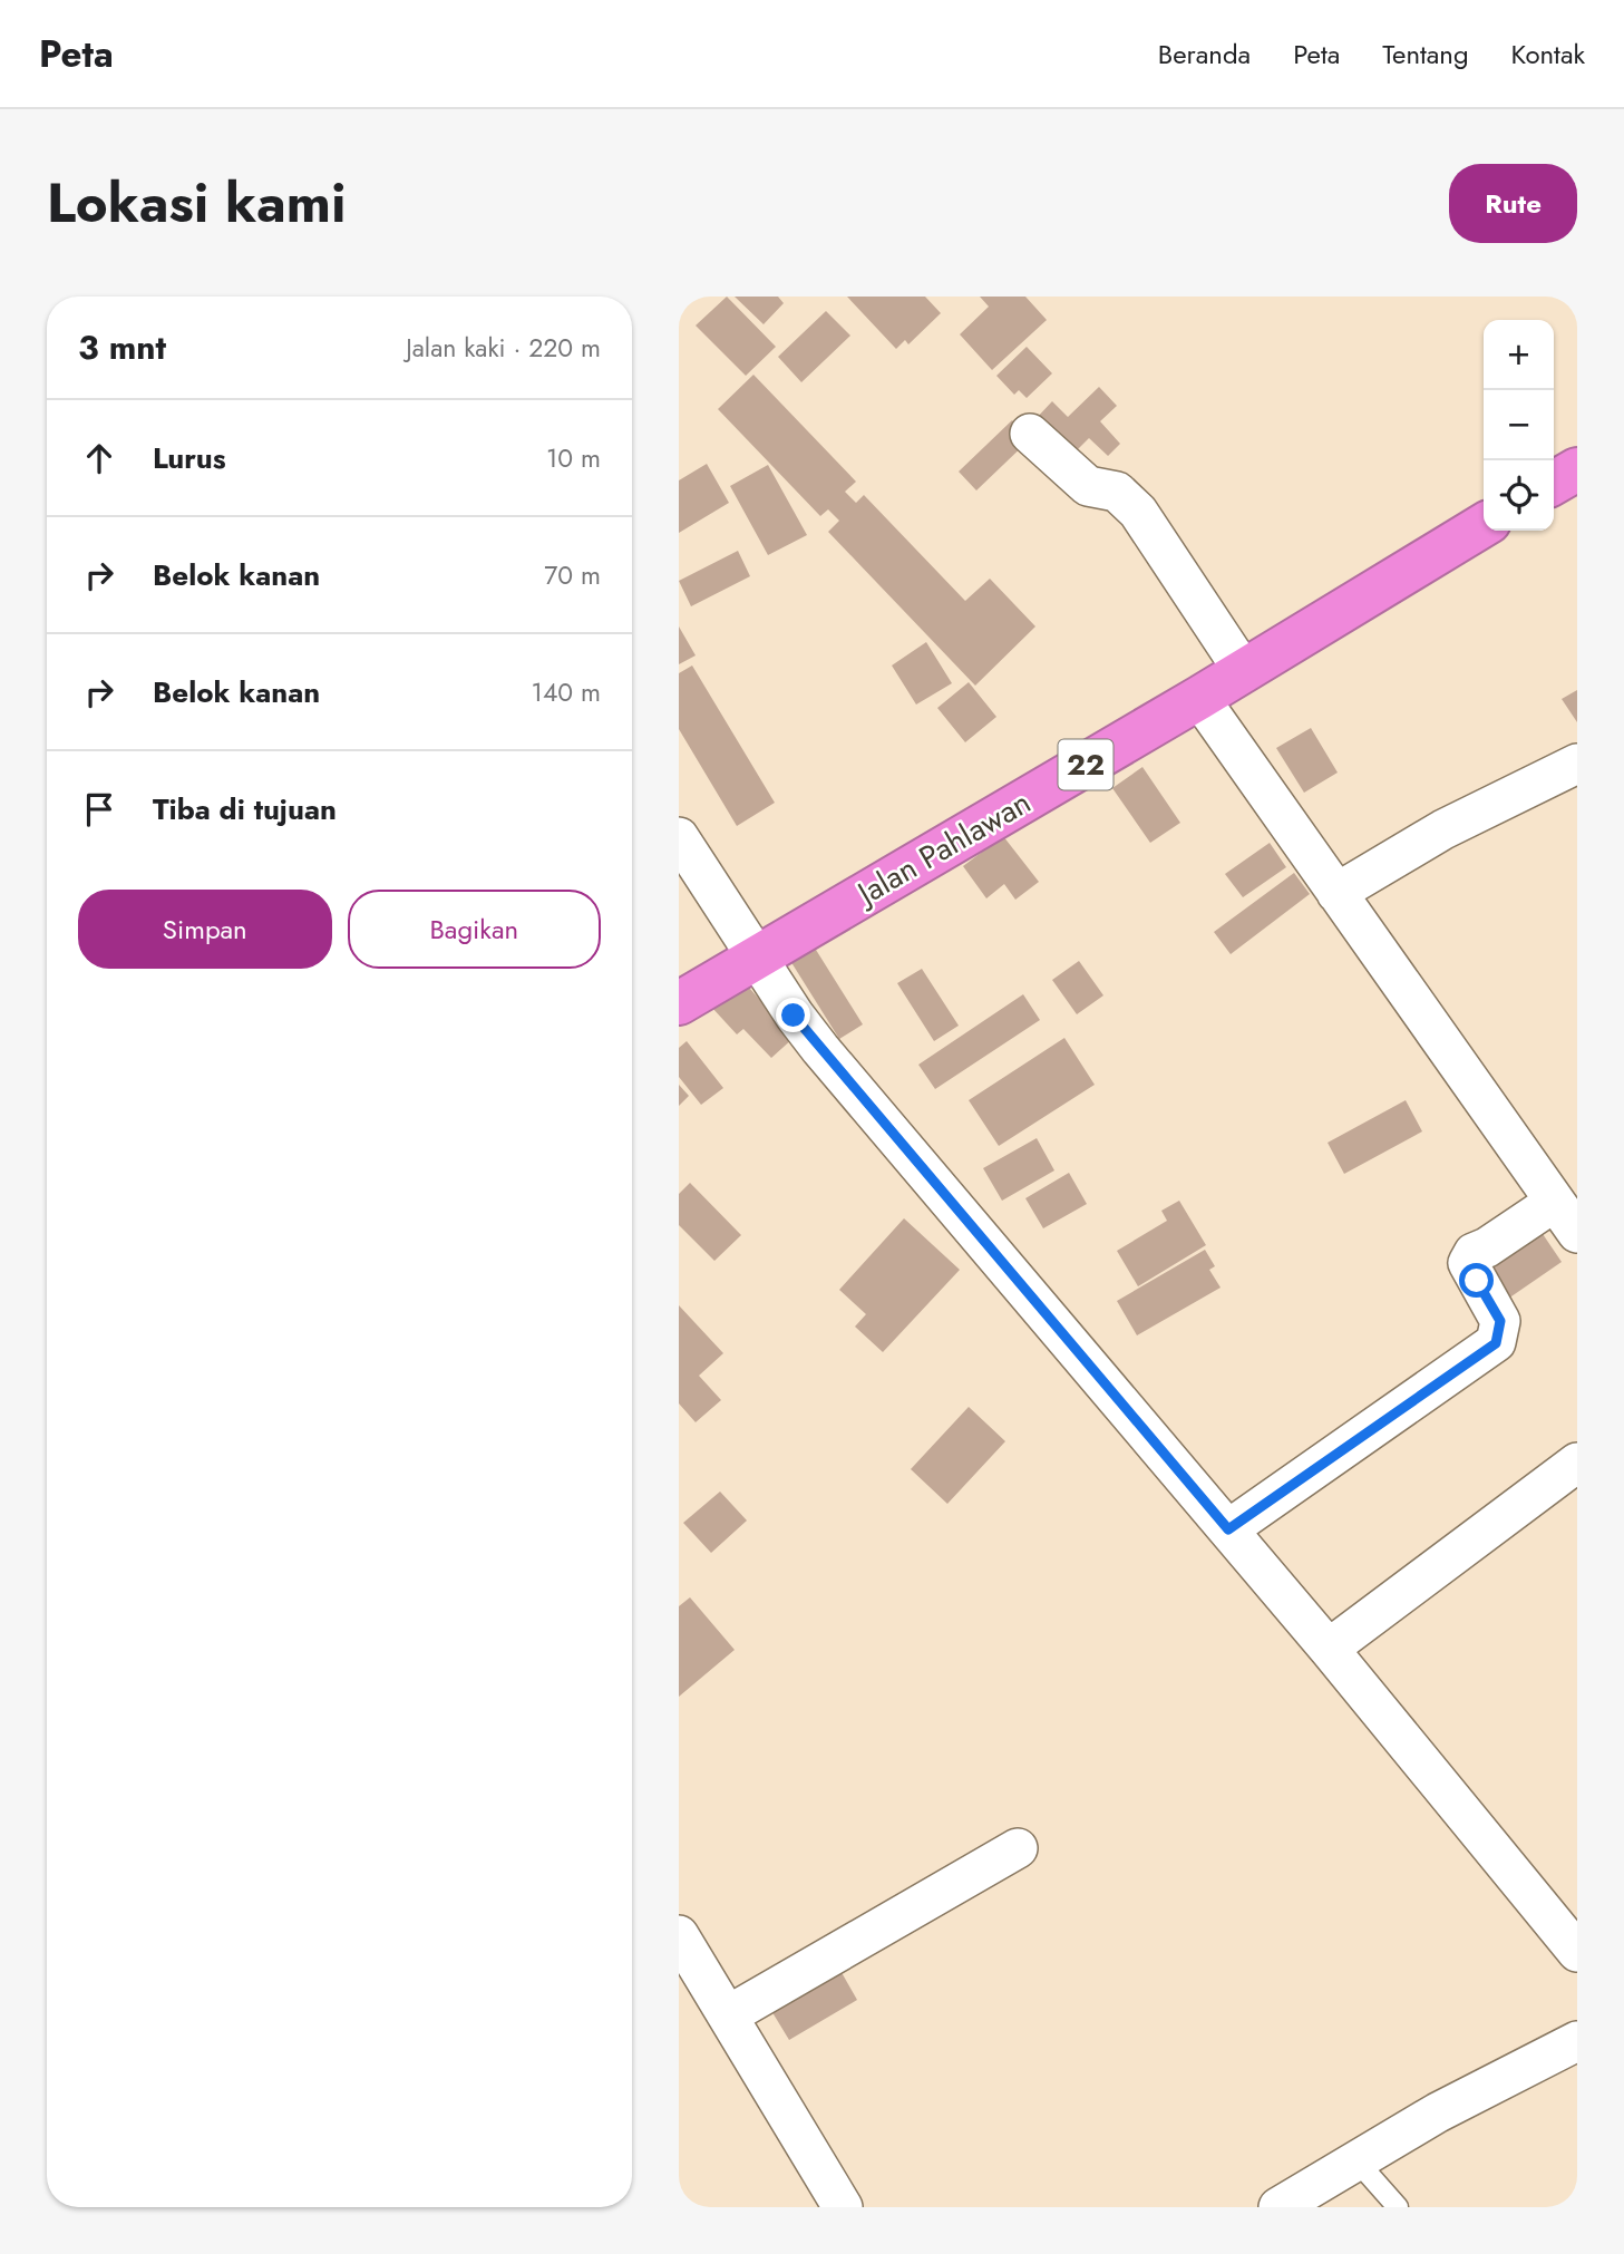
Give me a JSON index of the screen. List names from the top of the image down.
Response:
{
  "streets": {
    "highway": ["22", "Jalan Pahlawan"]
  },
  "page": {
    "header": "Peta",
    "nav": [
      "Beranda",
      "Peta",
      "Tentang",
      "Kontak"
    ],
    "title": "Lokasi kami",
    "buttons": [
      "Rute",
      ["Simpan", "Bagikan"]
    ],
    "heading": ["3 mnt", "Jalan kaki · 220 m"],
    "map_buttons": ["+", "−"],
    "list": [
      ["Lurus", "10 m"],
      ["Belok kanan", "70 m"],
      ["Belok kanan", "140 m"],
      "Tiba di tujuan"
    ]
  }
}
